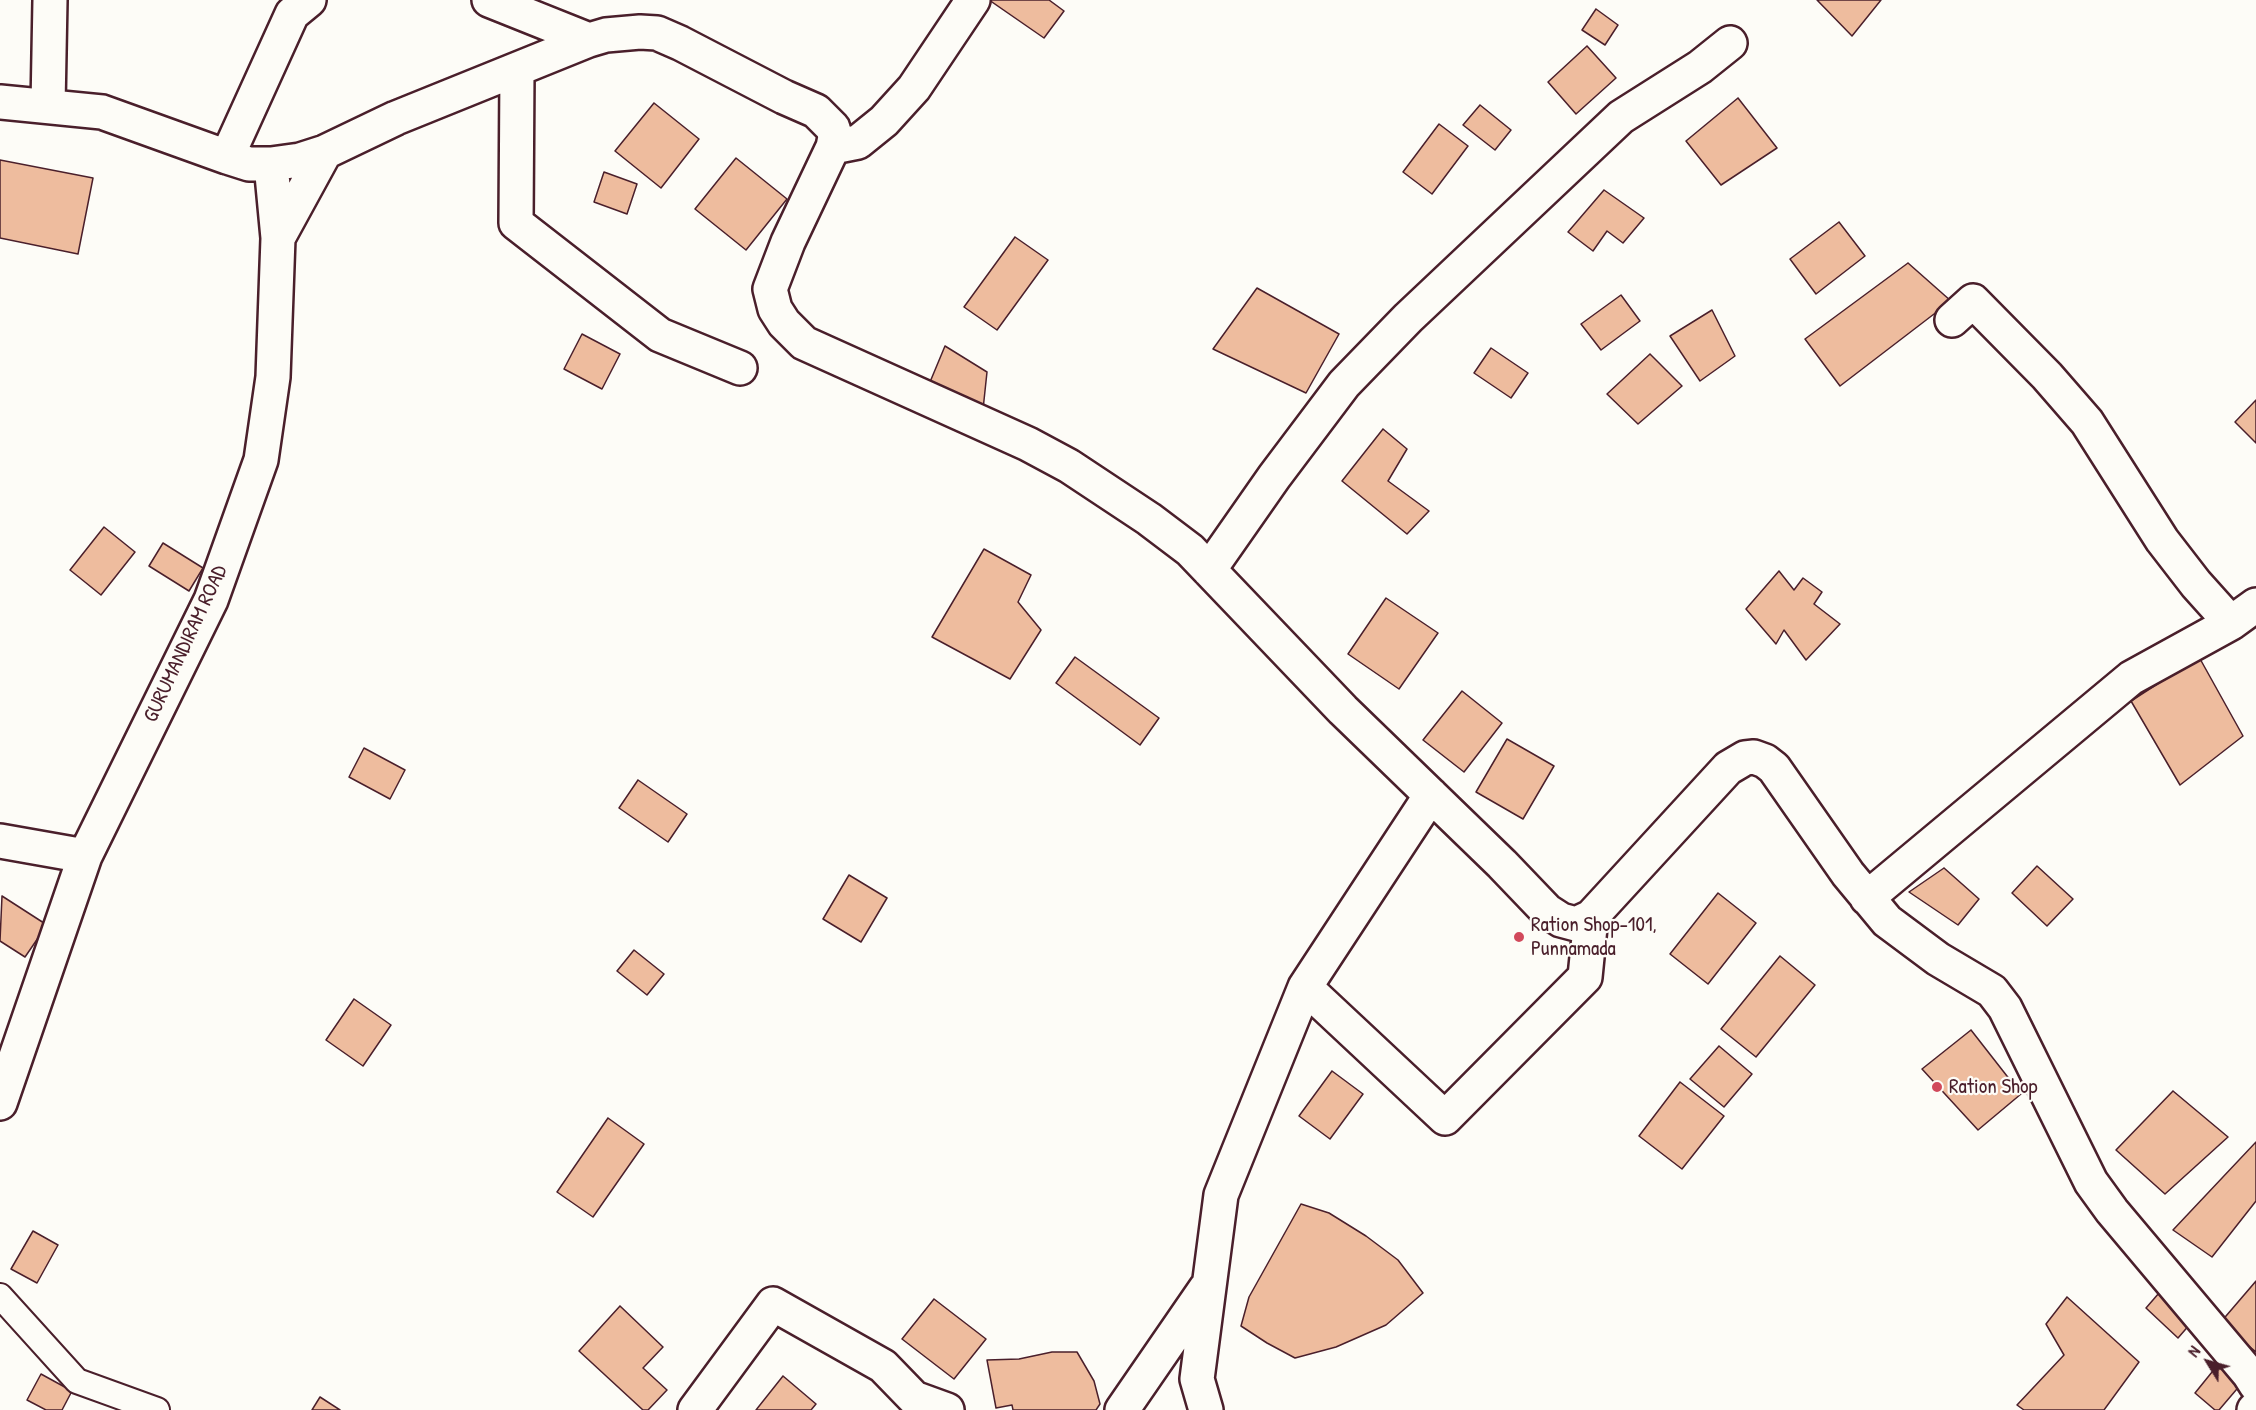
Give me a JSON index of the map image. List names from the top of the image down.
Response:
{
  "streets": {
    "street": ["GURUMANDIRAM ROAD"]
  },
  "places": ["Ration Shop-101, Punnamada", "Ration Shop"],
  "north": "top left"
}
